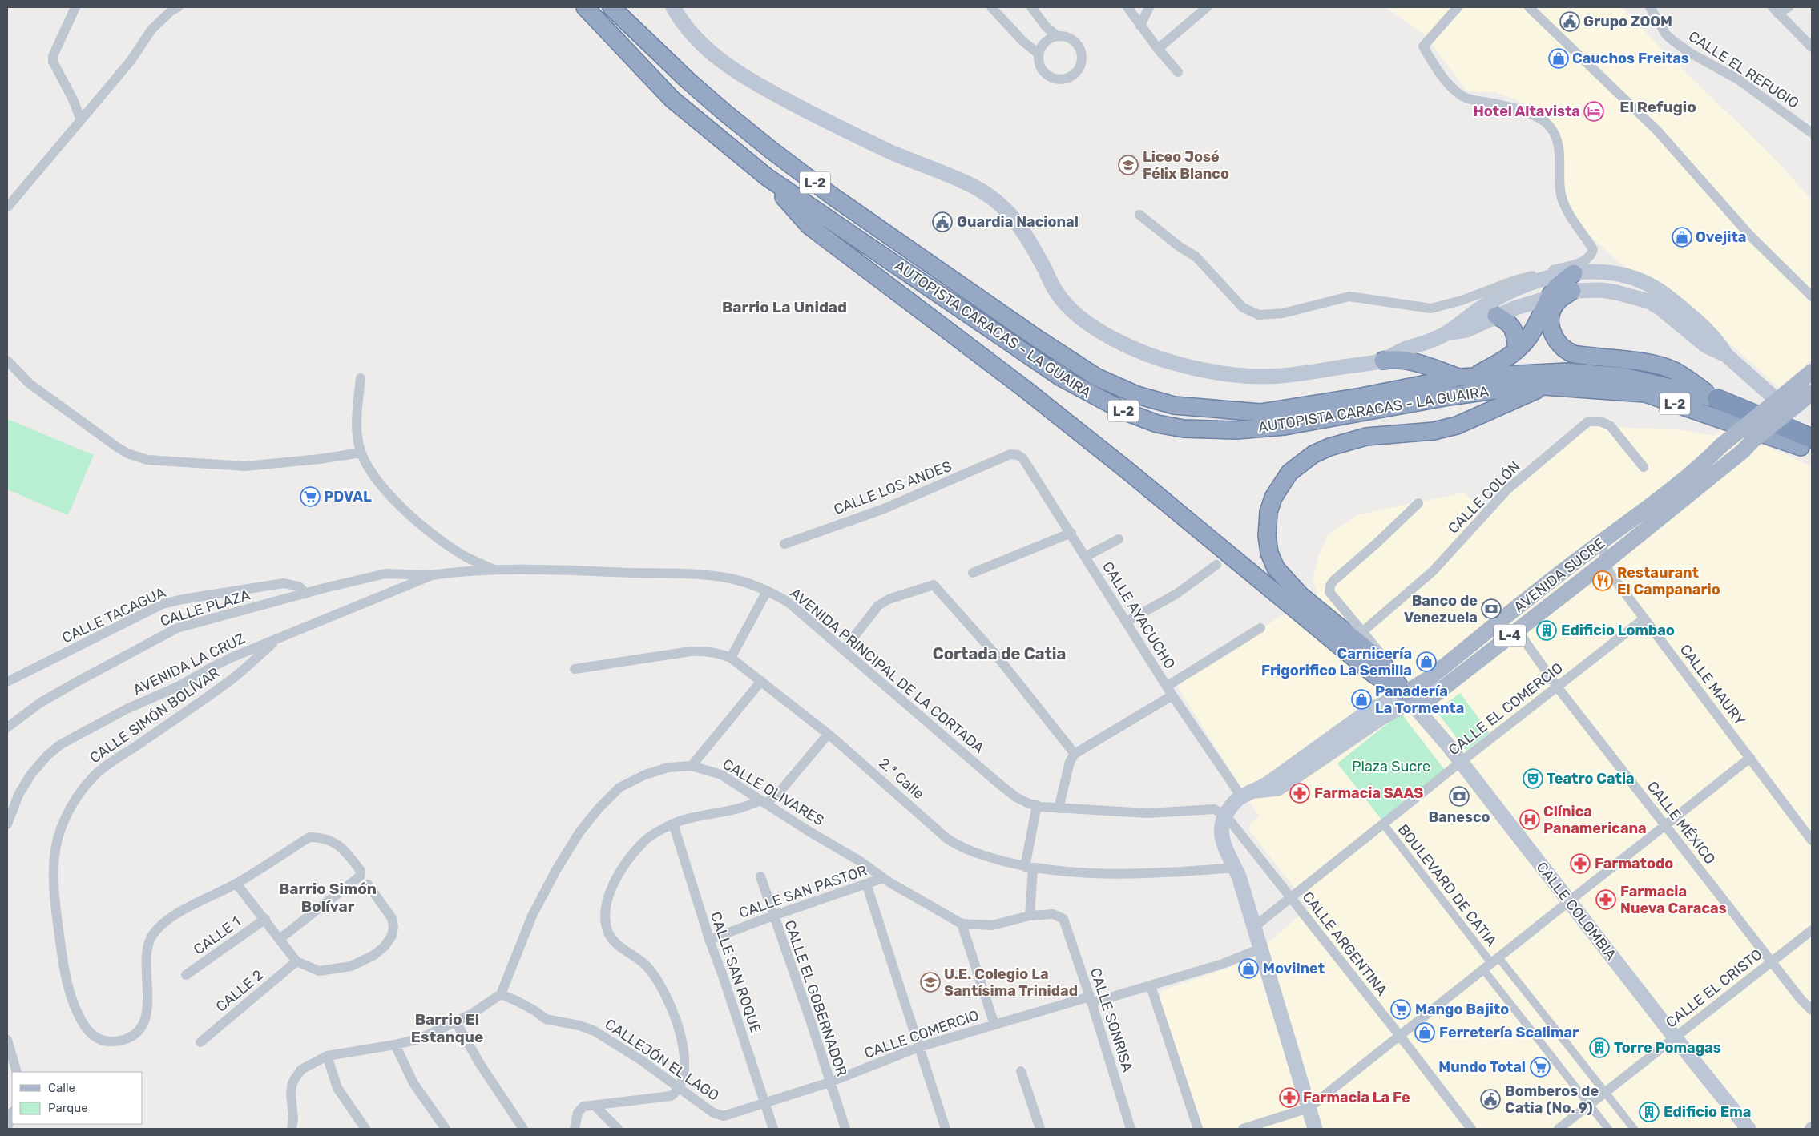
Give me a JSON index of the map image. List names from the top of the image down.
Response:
{
  "streets": {
    "highway": ["L-2", "AUTOPISTA CARACAS - LA GUAIRA"],
    "main road": ["AVENIDA SUCRE", "L-4", "CALLE COLOMBIA"],
    "street": [
      "CALLE EL REFUGIO",
      "CALLE LOS ANDES",
      "CALLE COLÓN",
      "CALLE PLAZA",
      "CALLE TACAGUA",
      "CALLE AYACUCHO",
      "AVENIDA LA CRUZ",
      "AVENIDA PRINCIPAL DE LA CORTADA",
      "CALLE MAURY",
      "CALLE EL COMERCIO",
      "CALLE SIMÓN BOLÍVAR",
      "2.ª Calle",
      "CALLE OLIVARES",
      "CALLE MÉXICO",
      "BOULEVARD DE CATIA",
      "CALLE SAN PASTOR",
      "CALLE 1",
      "CALLE ARGENTINA",
      "CALLE SAN ROQUE",
      "CALLE EL CRISTO",
      "CALLE 2",
      "CALLE EL GOBERNADOR",
      "CALLE SONRISA",
      "CALLE COMERCIO",
      "CALLEJÓN EL LAGO"
    ]
  },
  "crossings": [
    ["CALLE LOS ANDES", "CALLE AYACUCHO"],
    ["AVENIDA SUCRE", "CALLE AYACUCHO"],
    ["AVENIDA SUCRE", "L-4"],
    ["AVENIDA SUCRE", "AVENIDA PRINCIPAL DE LA CORTADA"],
    ["AVENIDA SUCRE", "CALLE MAURY"],
    ["AVENIDA SUCRE", "CALLE MÉXICO"],
    ["AVENIDA SUCRE", "CALLE COLOMBIA"],
    ["AVENIDA SUCRE", "CALLE ARGENTINA"],
    ["CALLE PLAZA", "CALLE TACAGUA"],
    ["CALLE PLAZA", "AVENIDA LA CRUZ"],
    ["L-4", "AVENIDA PRINCIPAL DE LA CORTADA"],
    ["L-4", "CALLE EL COMERCIO"],
    ["L-4", "2.ª Calle"],
    ["L-4", "CALLE ARGENTINA"],
    ["L-4", "CALLE COMERCIO"],
    ["AVENIDA LA CRUZ", "AVENIDA PRINCIPAL DE LA CORTADA"],
    ["AVENIDA LA CRUZ", "CALLE SIMÓN BOLÍVAR"],
    ["AVENIDA PRINCIPAL DE LA CORTADA", "CALLE ARGENTINA"],
    ["CALLE MAURY", "CALLE EL COMERCIO"],
    ["CALLE EL COMERCIO", "CALLE MÉXICO"],
    ["CALLE EL COMERCIO", "BOULEVARD DE CATIA"],
    ["CALLE EL COMERCIO", "CALLE COLOMBIA"],
    ["CALLE EL COMERCIO", "CALLE ARGENTINA"],
    ["CALLE OLIVARES", "CALLE SAN PASTOR"],
    ["CALLE OLIVARES", "CALLE SONRISA"],
    ["CALLE OLIVARES", "CALLEJÓN EL LAGO"],
    ["CALLE MÉXICO", "CALLE EL CRISTO"],
    ["BOULEVARD DE CATIA", "CALLE EL CRISTO"],
    ["CALLE SAN PASTOR", "CALLE SAN ROQUE"],
    ["CALLE SAN PASTOR", "CALLE EL GOBERNADOR"],
    ["CALLE COLOMBIA", "CALLE EL CRISTO"],
    ["CALLE SAN ROQUE", "CALLE COMERCIO"],
    ["CALLE SAN ROQUE", "CALLEJÓN EL LAGO"],
    ["CALLE EL GOBERNADOR", "CALLE COMERCIO"],
    ["CALLE SONRISA", "CALLE COMERCIO"],
    ["CALLE COMERCIO", "CALLEJÓN EL LAGO"]
  ],
  "districts": [
    "El Refugio",
    "Barrio La Unidad",
    "Cortada de Catia",
    "Barrio Simón Bolívar",
    "Barrio El Estanque"
  ],
  "parks": ["Plaza Sucre"],
  "places": {
    "public building": ["Grupo ZOOM", "Guardia Nacional", "Bomberos de Catia (No. 9)"],
    "shop": [
      "Cauchos Freitas",
      "Ovejita",
      "Carnicería Frigorifico La Semilla",
      "Panadería La Tormenta",
      "Movilnet",
      "Ferretería Scalimar"
    ],
    "hotel": ["Hotel Altavista"],
    "school or university": ["Liceo José Félix Blanco", "U.E. Colegio La Santísima Trinidad"],
    "supermarket": ["PDVAL", "Mango Bajito", "Mundo Total"],
    "restaurant": ["Restaurant El Campanario"],
    "bank": ["Banco de Venezuela", "Banesco"],
    "building": ["Edificio Lombao", "Torre Pomagas", "Edificio Ema"],
    "theatre": ["Teatro Catia"],
    "pharmacy": [
      "Farmacia SAAS",
      "Farmatodo",
      "Farmacia Nueva Caracas",
      "Farmacia La Fe"
    ],
    "hospital": ["Clínica Panamericana"]
  },
  "legend": ["Calle", "Parque"]
}
